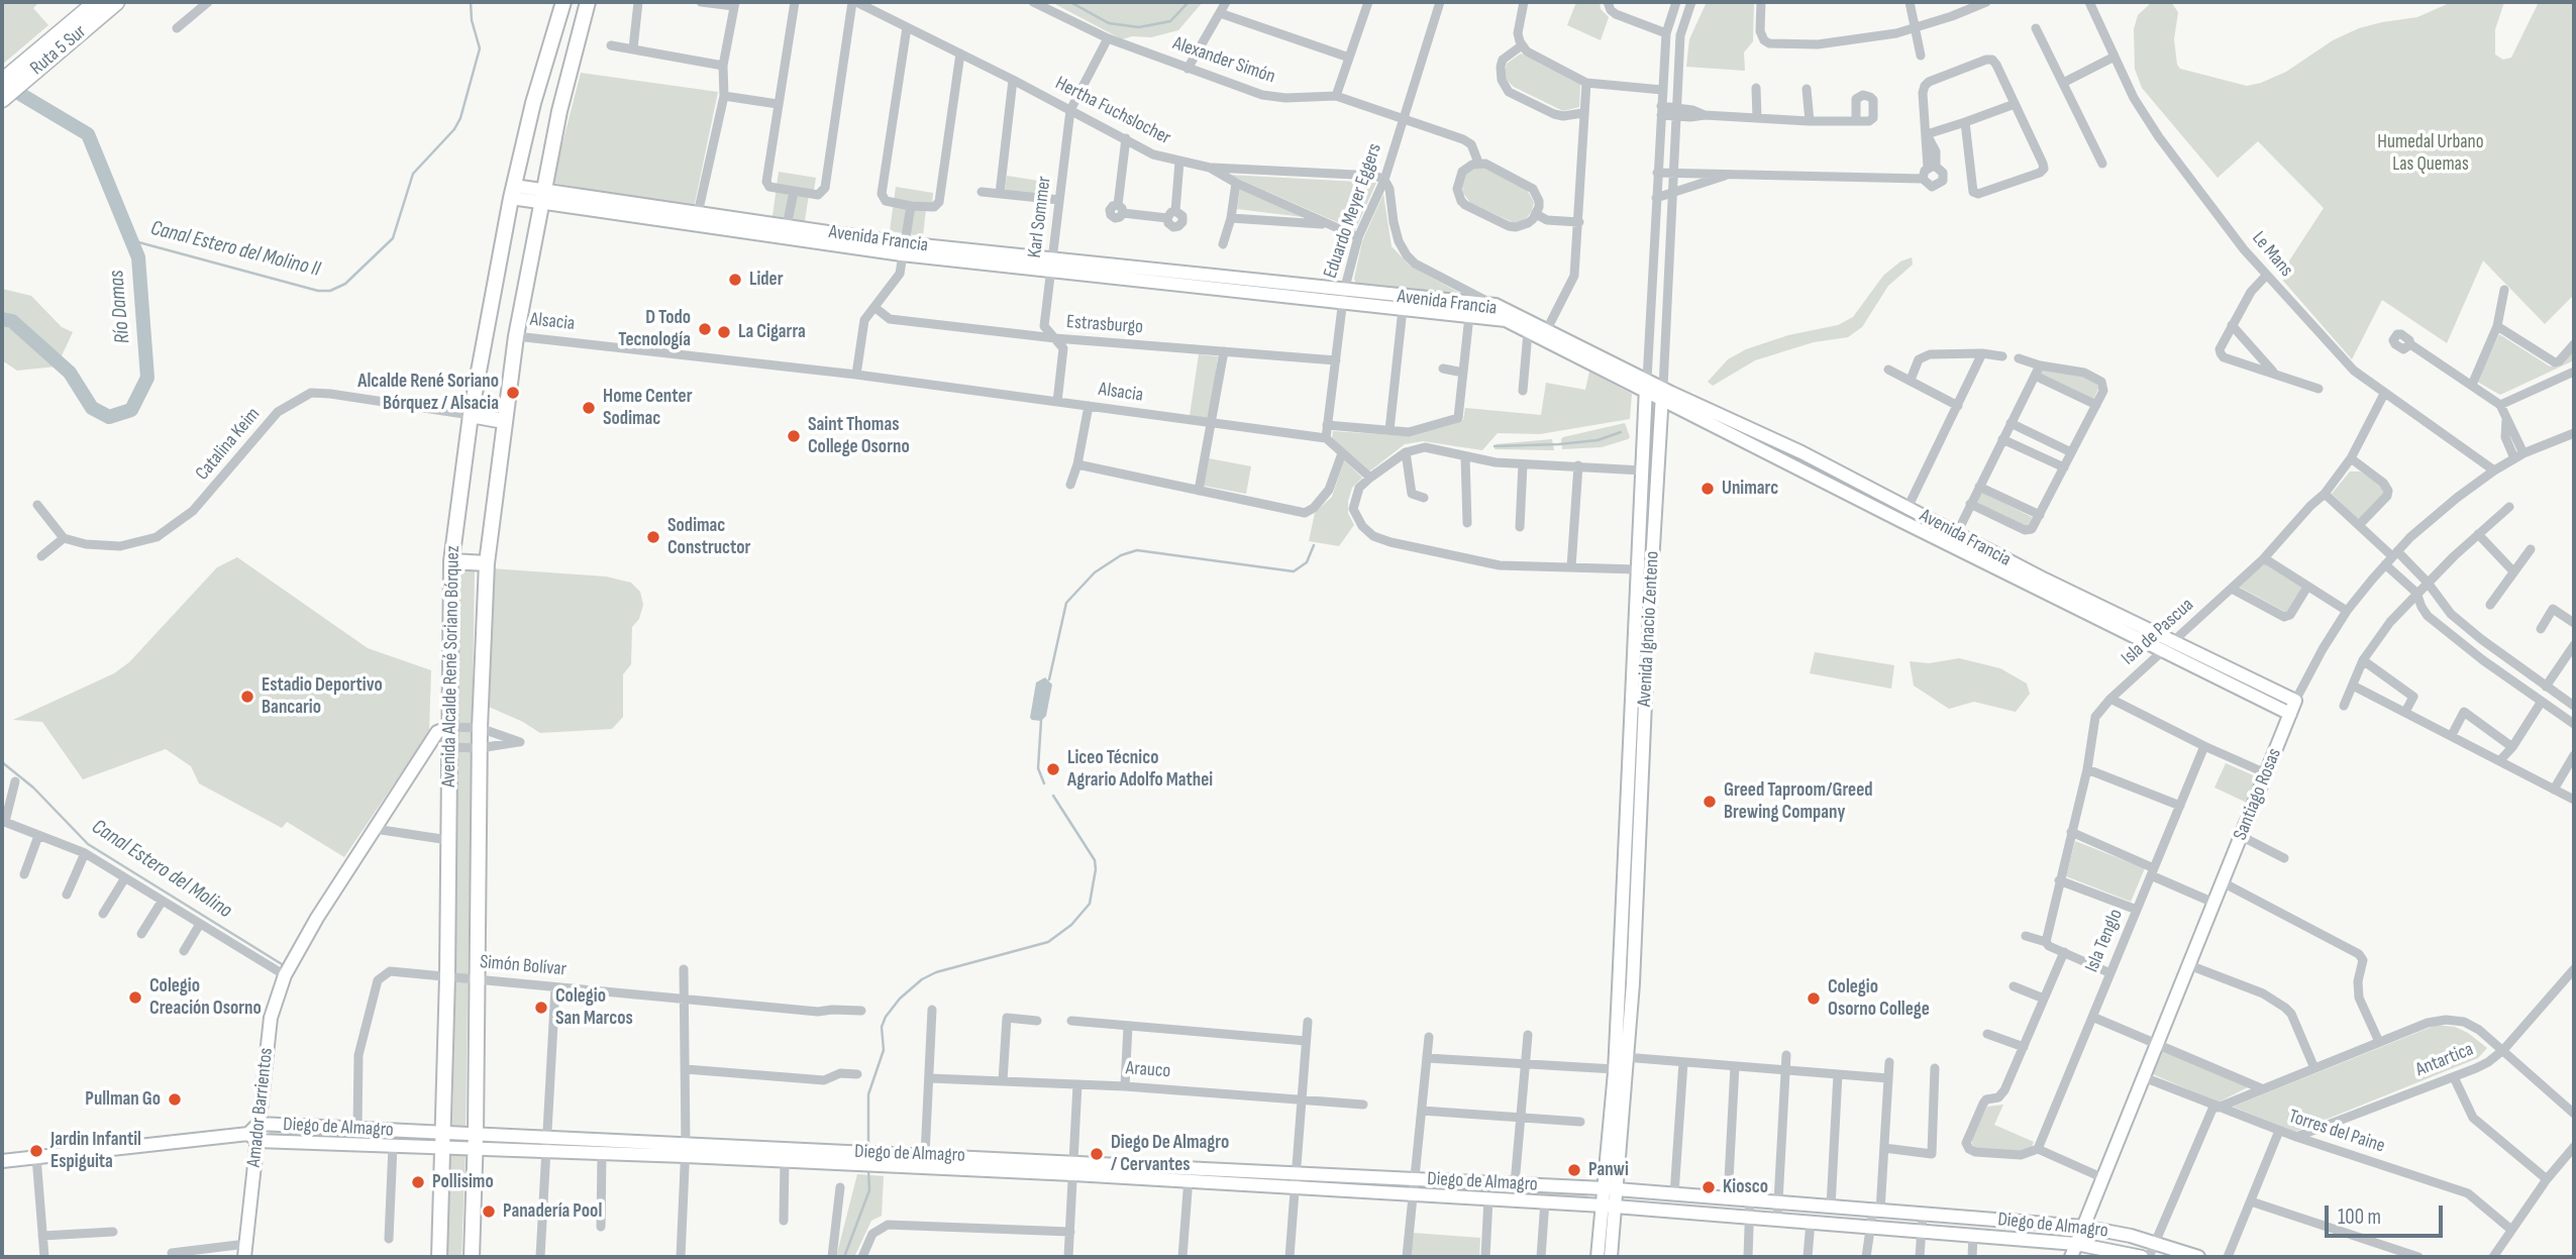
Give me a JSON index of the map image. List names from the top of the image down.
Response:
{
  "streets": {
    "highway": ["Ruta 5 Sur"],
    "main road": [
      "Avenida Francia",
      "Avenida Ignacio Zenteno",
      "Avenida Alcalde René Soriano Bórquez",
      "Santiago Rosas",
      "Amador Barrientos",
      "Diego de Almagro"
    ],
    "street": [
      "Alexander Simón",
      "Hertha Fuchslocher",
      "Eduardo Meyer Eggers",
      "Karl Sommer",
      "Le Mans",
      "Alsacia",
      "Estrasburgo",
      "Catalina Keim",
      "Isla de Pascua",
      "Isla Tenglo",
      "Simón Bolívar",
      "Antartica",
      "Arauco",
      "Torres del Paine"
    ]
  },
  "crossings": [
    ["Alexander Simón", "Eduardo Meyer Eggers"],
    ["Alexander Simón", "Karl Sommer"],
    ["Hertha Fuchslocher", "Eduardo Meyer Eggers"],
    ["Hertha Fuchslocher", "Karl Sommer"],
    ["Eduardo Meyer Eggers", "Avenida Francia"],
    ["Eduardo Meyer Eggers", "Alsacia"],
    ["Eduardo Meyer Eggers", "Estrasburgo"],
    ["Karl Sommer", "Avenida Francia"],
    ["Karl Sommer", "Alsacia"],
    ["Karl Sommer", "Estrasburgo"],
    ["Avenida Francia", "Avenida Ignacio Zenteno"],
    ["Avenida Francia", "Isla de Pascua"],
    ["Avenida Francia", "Avenida Alcalde René Soriano Bórquez"],
    ["Avenida Francia", "Santiago Rosas"],
    ["Le Mans", "Isla de Pascua"],
    ["Le Mans", "Santiago Rosas"],
    ["Alsacia", "Avenida Alcalde René Soriano Bórquez"],
    ["Catalina Keim", "Avenida Alcalde René Soriano Bórquez"],
    ["Avenida Ignacio Zenteno", "Diego de Almagro"],
    ["Avenida Alcalde René Soriano Bórquez", "Simón Bolívar"],
    ["Avenida Alcalde René Soriano Bórquez", "Amador Barrientos"],
    ["Avenida Alcalde René Soriano Bórquez", "Diego de Almagro"],
    ["Santiago Rosas", "Diego de Almagro"],
    ["Santiago Rosas", "Torres del Paine"],
    ["Simón Bolívar", "Diego de Almagro"],
    ["Antartica", "Torres del Paine"],
    ["Amador Barrientos", "Diego de Almagro"]
  ],
  "water": ["Canal Estero del Molino II", "Río Damas", "Canal Estero del Molino"],
  "parks": ["Humedal Urbano Las Quemas"],
  "places": [
    "Lider",
    "D Todo Tecnología",
    "La Cigarra",
    "Alcalde René Soriano Bórquez / Alsacia",
    "Home Center Sodimac",
    "Saint Thomas College Osorno",
    "Unimarc",
    "Sodimac Constructor",
    "Estadio Deportivo Bancario",
    "Liceo Técnico Agrario Adolfo Mathei",
    "Greed Taproom/Greed Brewing Company",
    "Colegio Creación Osorno",
    "Colegio Osorno College",
    "Colegio San Marcos",
    "Pullman Go",
    "Jardin Infantil Espiguita",
    "Diego De Almagro / Cervantes",
    "Panwi",
    "Pollisimo",
    "Kiosco",
    "Panadería Pool"
  ],
  "scale_bar": "100 m"
}
